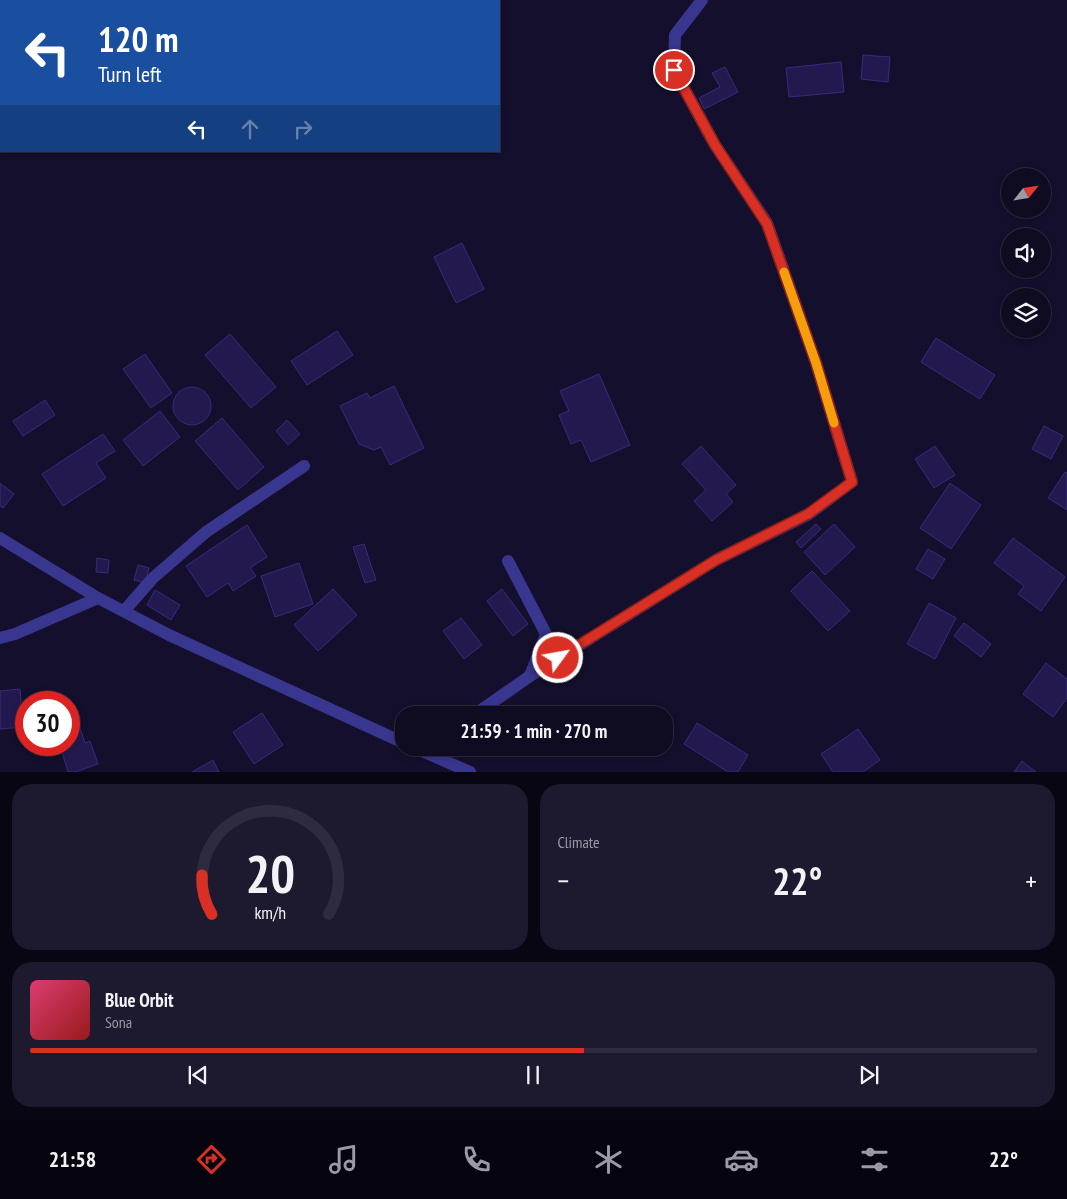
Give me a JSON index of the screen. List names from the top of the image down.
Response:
{
  "north": "top right",
  "page": {
    "turn": ["120 m", "Turn left"],
    "limit": "30",
    "trip": "21:59 · 1 min · 270 m",
    "tile": "Climate",
    "heat": ["−", "22°", "+"],
    "song": ["Blue Orbit", "Sona"],
    "tabs": ["21:58", "22°"],
    "gauge": ["20", "km/h"]
  }
}
